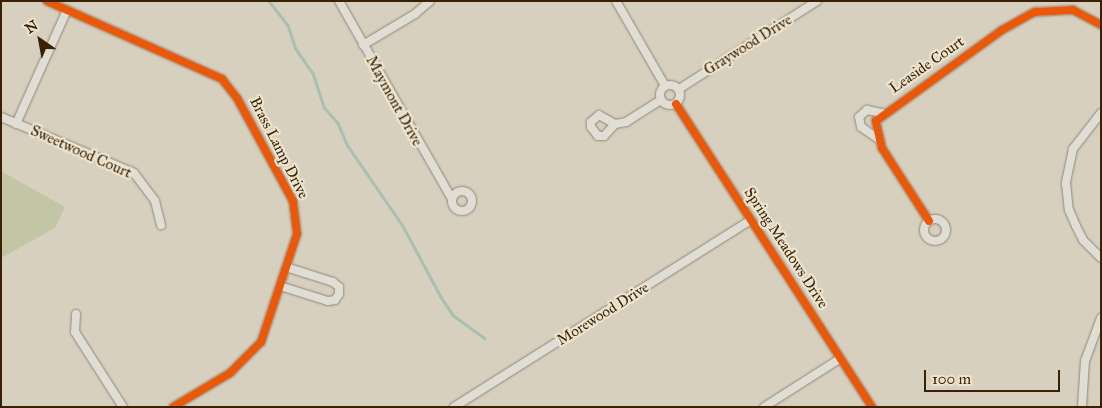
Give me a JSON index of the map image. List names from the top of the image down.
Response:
{
  "streets": {
    "street": [
      "Graywood Drive",
      "Leaside Court",
      "Maymont Drive",
      "Brass Lamp Drive",
      "Sweetwood Court",
      "Spring Meadows Drive",
      "Morewood Drive"
    ]
  },
  "crossings": [
    ["Graywood Drive", "Spring Meadows Drive"],
    ["Spring Meadows Drive", "Morewood Drive"]
  ],
  "scale_bar": "100 m",
  "north": "top left"
}
